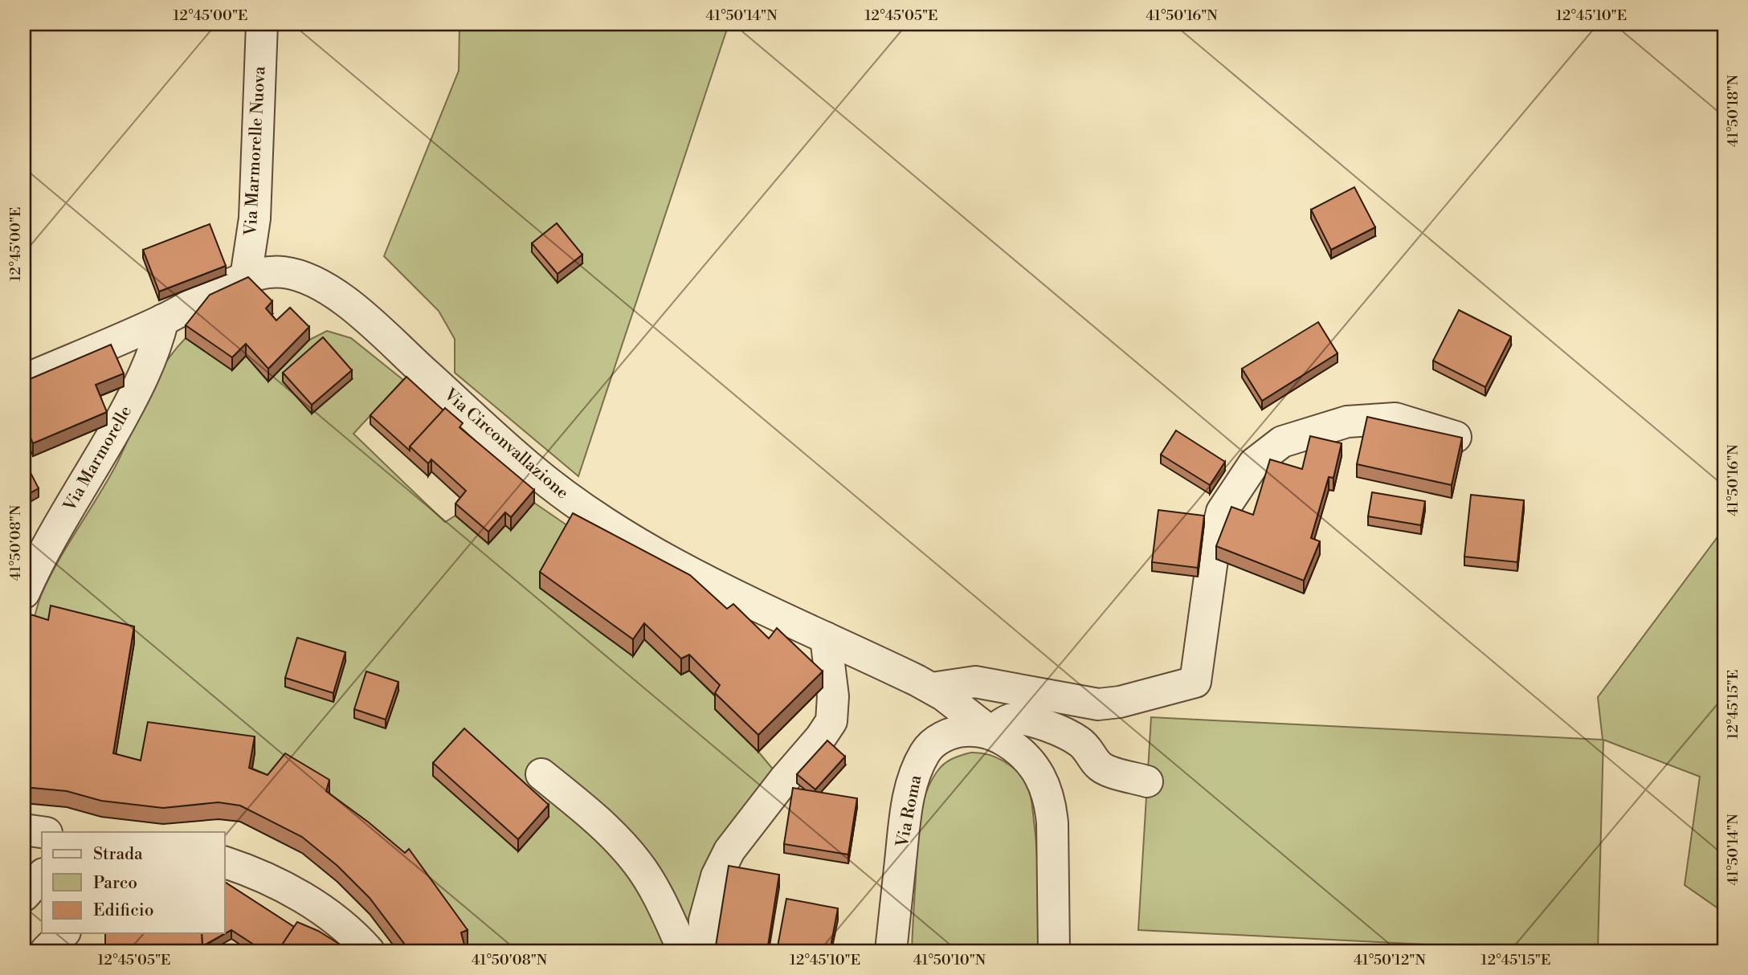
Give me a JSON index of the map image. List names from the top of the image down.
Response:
{
  "streets": {
    "street": [
      "Via Marmorelle Nuova",
      "Via Circonvallazione",
      "Via Marmorelle",
      "Via Roma"
    ]
  },
  "crossings": [
    ["Via Marmorelle Nuova", "Via Circonvallazione"],
    ["Via Circonvallazione", "Via Marmorelle"],
    ["Via Circonvallazione", "Via Roma"]
  ],
  "legend": ["Strada", "Parco", "Edificio"],
  "coordinates": [
    "12°45'00\"E",
    "41°50'14\"N",
    "12°45'05\"E",
    "41°50'16\"N",
    "12°45'10\"E",
    "41°50'18\"N",
    "41°50'08\"N",
    "12°45'15\"E",
    "41°50'10\"N",
    "41°50'12\"N"
  ]
}
